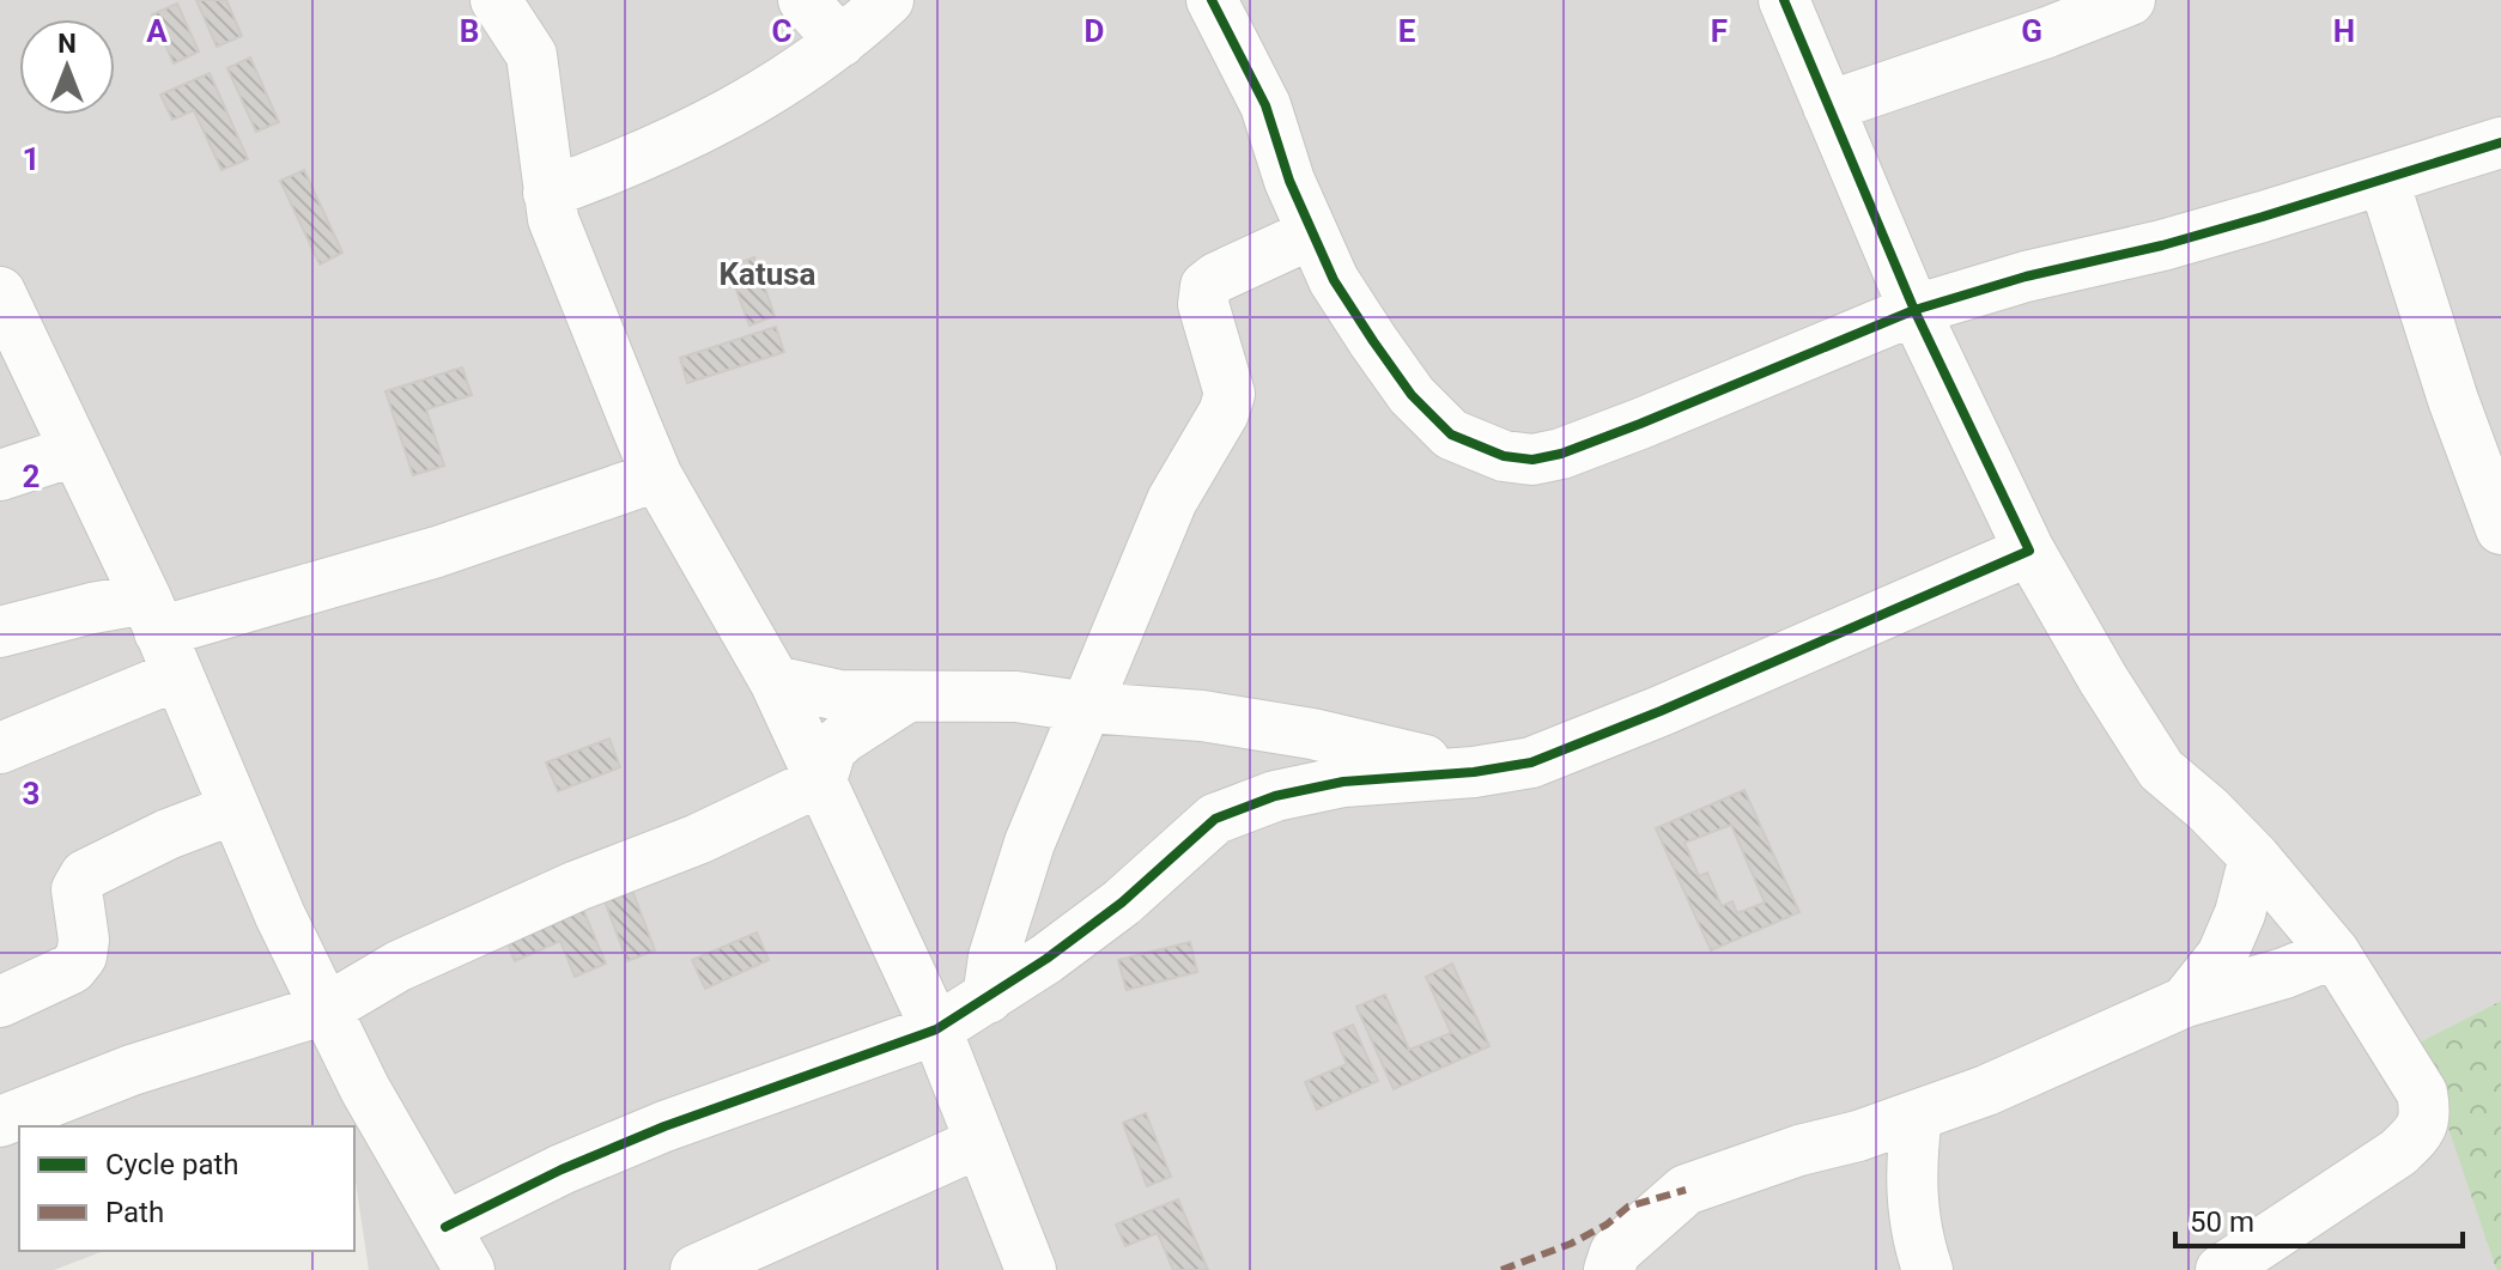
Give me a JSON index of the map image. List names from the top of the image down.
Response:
{
  "districts": ["Katusa"],
  "legend": ["Cycle path", "Path"],
  "scale_bar": "50 m",
  "north": "top",
  "grid": {
    "columns": [
      "A",
      "B",
      "C",
      "D",
      "E",
      "F",
      "G",
      "H"
    ],
    "rows": ["1", "2", "3"]
  }
}
